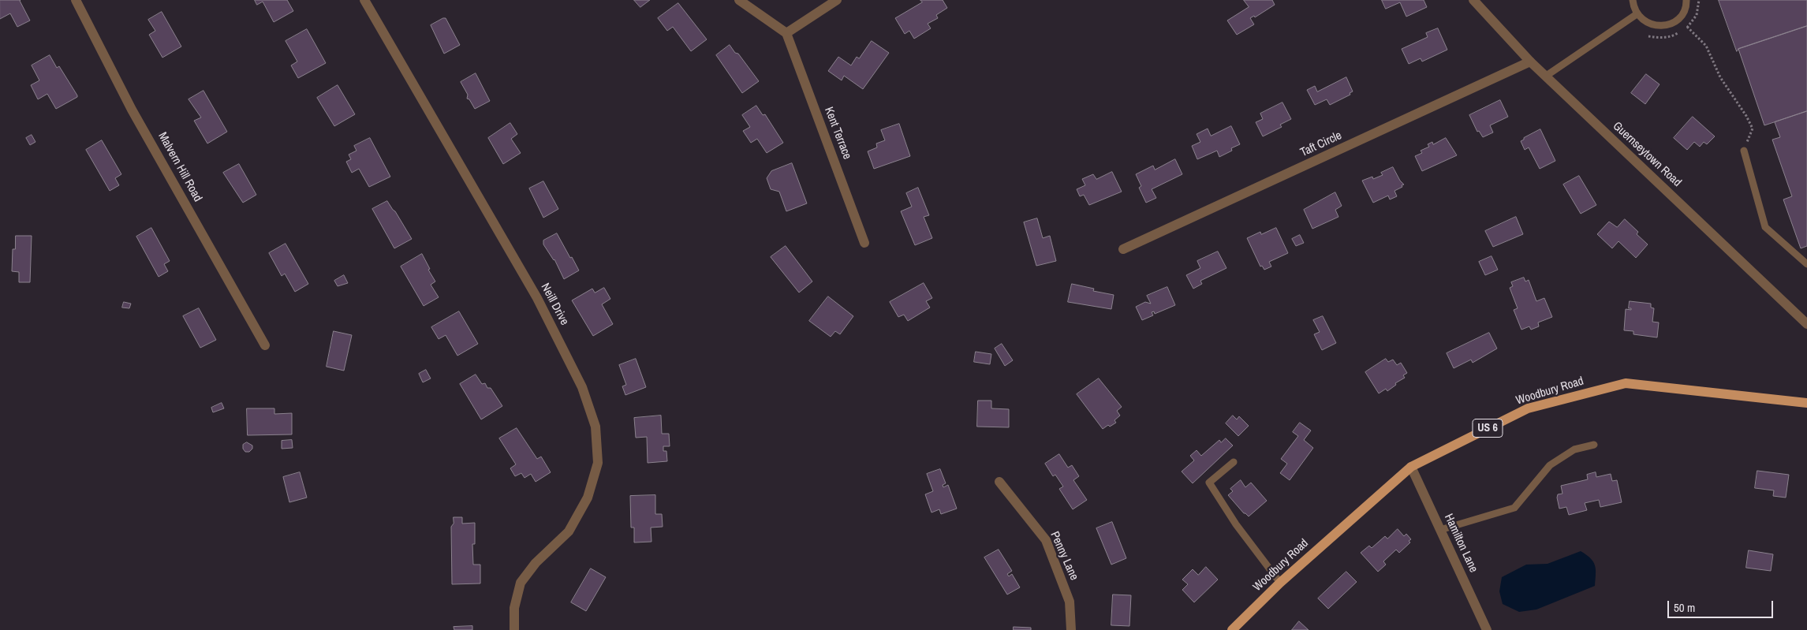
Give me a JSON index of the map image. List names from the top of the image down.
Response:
{
  "streets": {
    "main road": ["Woodbury Road", "US 6"],
    "street": [
      "Kent Terrace",
      "Taft Circle",
      "Guernseytown Road",
      "Malvern Hill Road",
      "Neill Drive",
      "Hamilton Lane",
      "Penny Lane"
    ]
  },
  "crossings": [
    ["Taft Circle", "Guernseytown Road"],
    ["Woodbury Road", "Hamilton Lane"]
  ],
  "scale_bar": "50 m"
}
